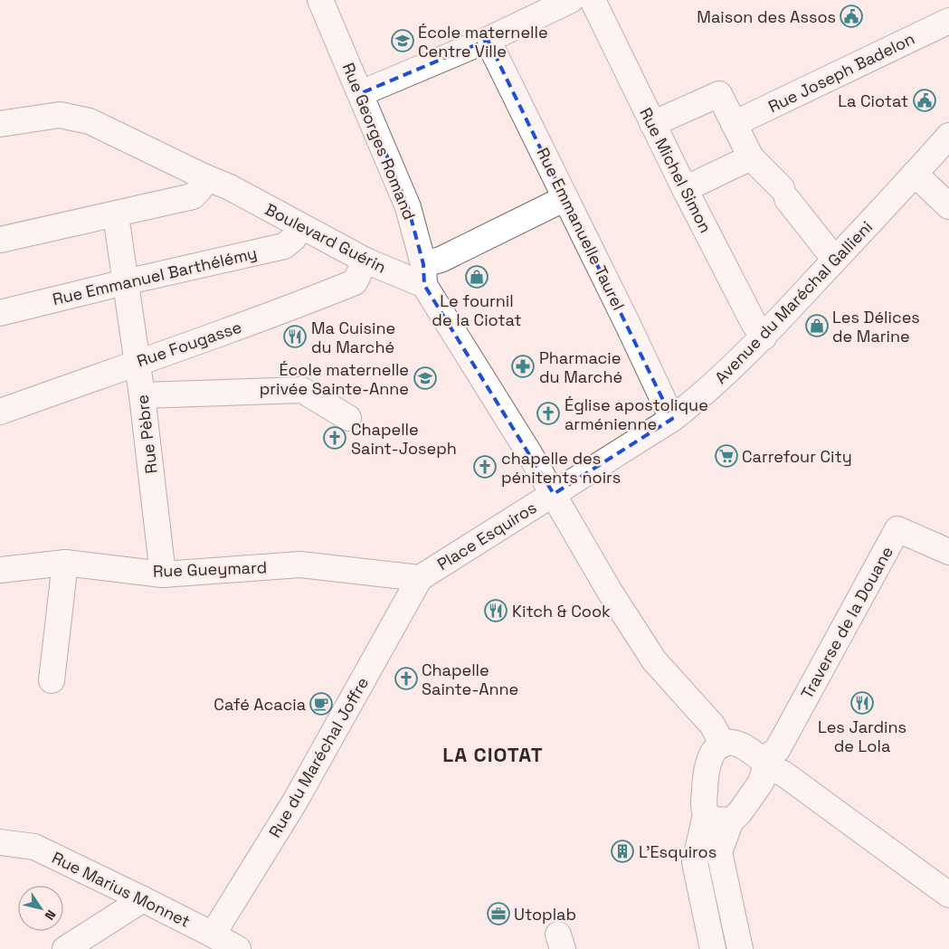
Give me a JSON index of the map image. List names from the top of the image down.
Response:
{
  "streets": {
    "street": [
      "Rue Joseph Badelon",
      "Rue Georges Romand",
      "Rue Michel Simon",
      "Rue Emmanuelle Taurel",
      "Boulevard Guérin",
      "Rue Emmanuel Barthélémy",
      "Avenue du Maréchal Gallieni",
      "Rue Fougasse",
      "Rue Pèbre",
      "Place Esquiros",
      "Rue Gueymard",
      "Traverse de la Douane",
      "Rue du Maréchal Joffre",
      "Rue Marius Monnet"
    ]
  },
  "crossings": [
    ["Rue Georges Romand", "Boulevard Guérin"],
    ["Rue Michel Simon", "Avenue du Maréchal Gallieni"],
    ["Rue Emmanuelle Taurel", "Avenue du Maréchal Gallieni"],
    ["Boulevard Guérin", "Rue Emmanuel Barthélémy"],
    ["Boulevard Guérin", "Rue Fougasse"],
    ["Rue Emmanuel Barthélémy", "Rue Pèbre"],
    ["Avenue du Maréchal Gallieni", "Place Esquiros"],
    ["Rue Fougasse", "Rue Pèbre"],
    ["Rue Pèbre", "Rue Gueymard"],
    ["Place Esquiros", "Rue Gueymard"],
    ["Place Esquiros", "Rue du Maréchal Joffre"],
    ["Rue Gueymard", "Rue du Maréchal Joffre"],
    ["Rue du Maréchal Joffre", "Rue Marius Monnet"]
  ],
  "districts": ["LA CIOTAT"],
  "places": {
    "public building": ["Maison des Assos", "La Ciotat"],
    "school or university": ["École maternelle Centre Ville", "École maternelle privée Sainte-Anne"],
    "shop": ["Le fournil de la Ciotat", "Les Délices de Marine"],
    "restaurant": ["Ma Cuisine du Marché", "Kitch & Cook", "Les Jardins de Lola"],
    "pharmacy": ["Pharmacie du Marché"],
    "church": [
      "Église apostolique arménienne",
      "Chapelle Saint-Joseph",
      "chapelle des pénitents noirs",
      "Chapelle Sainte-Anne"
    ],
    "supermarket": ["Carrefour City"],
    "cafe": ["Café Acacia"],
    "building": ["L'Esquiros"],
    "office": ["Utoplab"]
  },
  "north": "bottom right"
}
